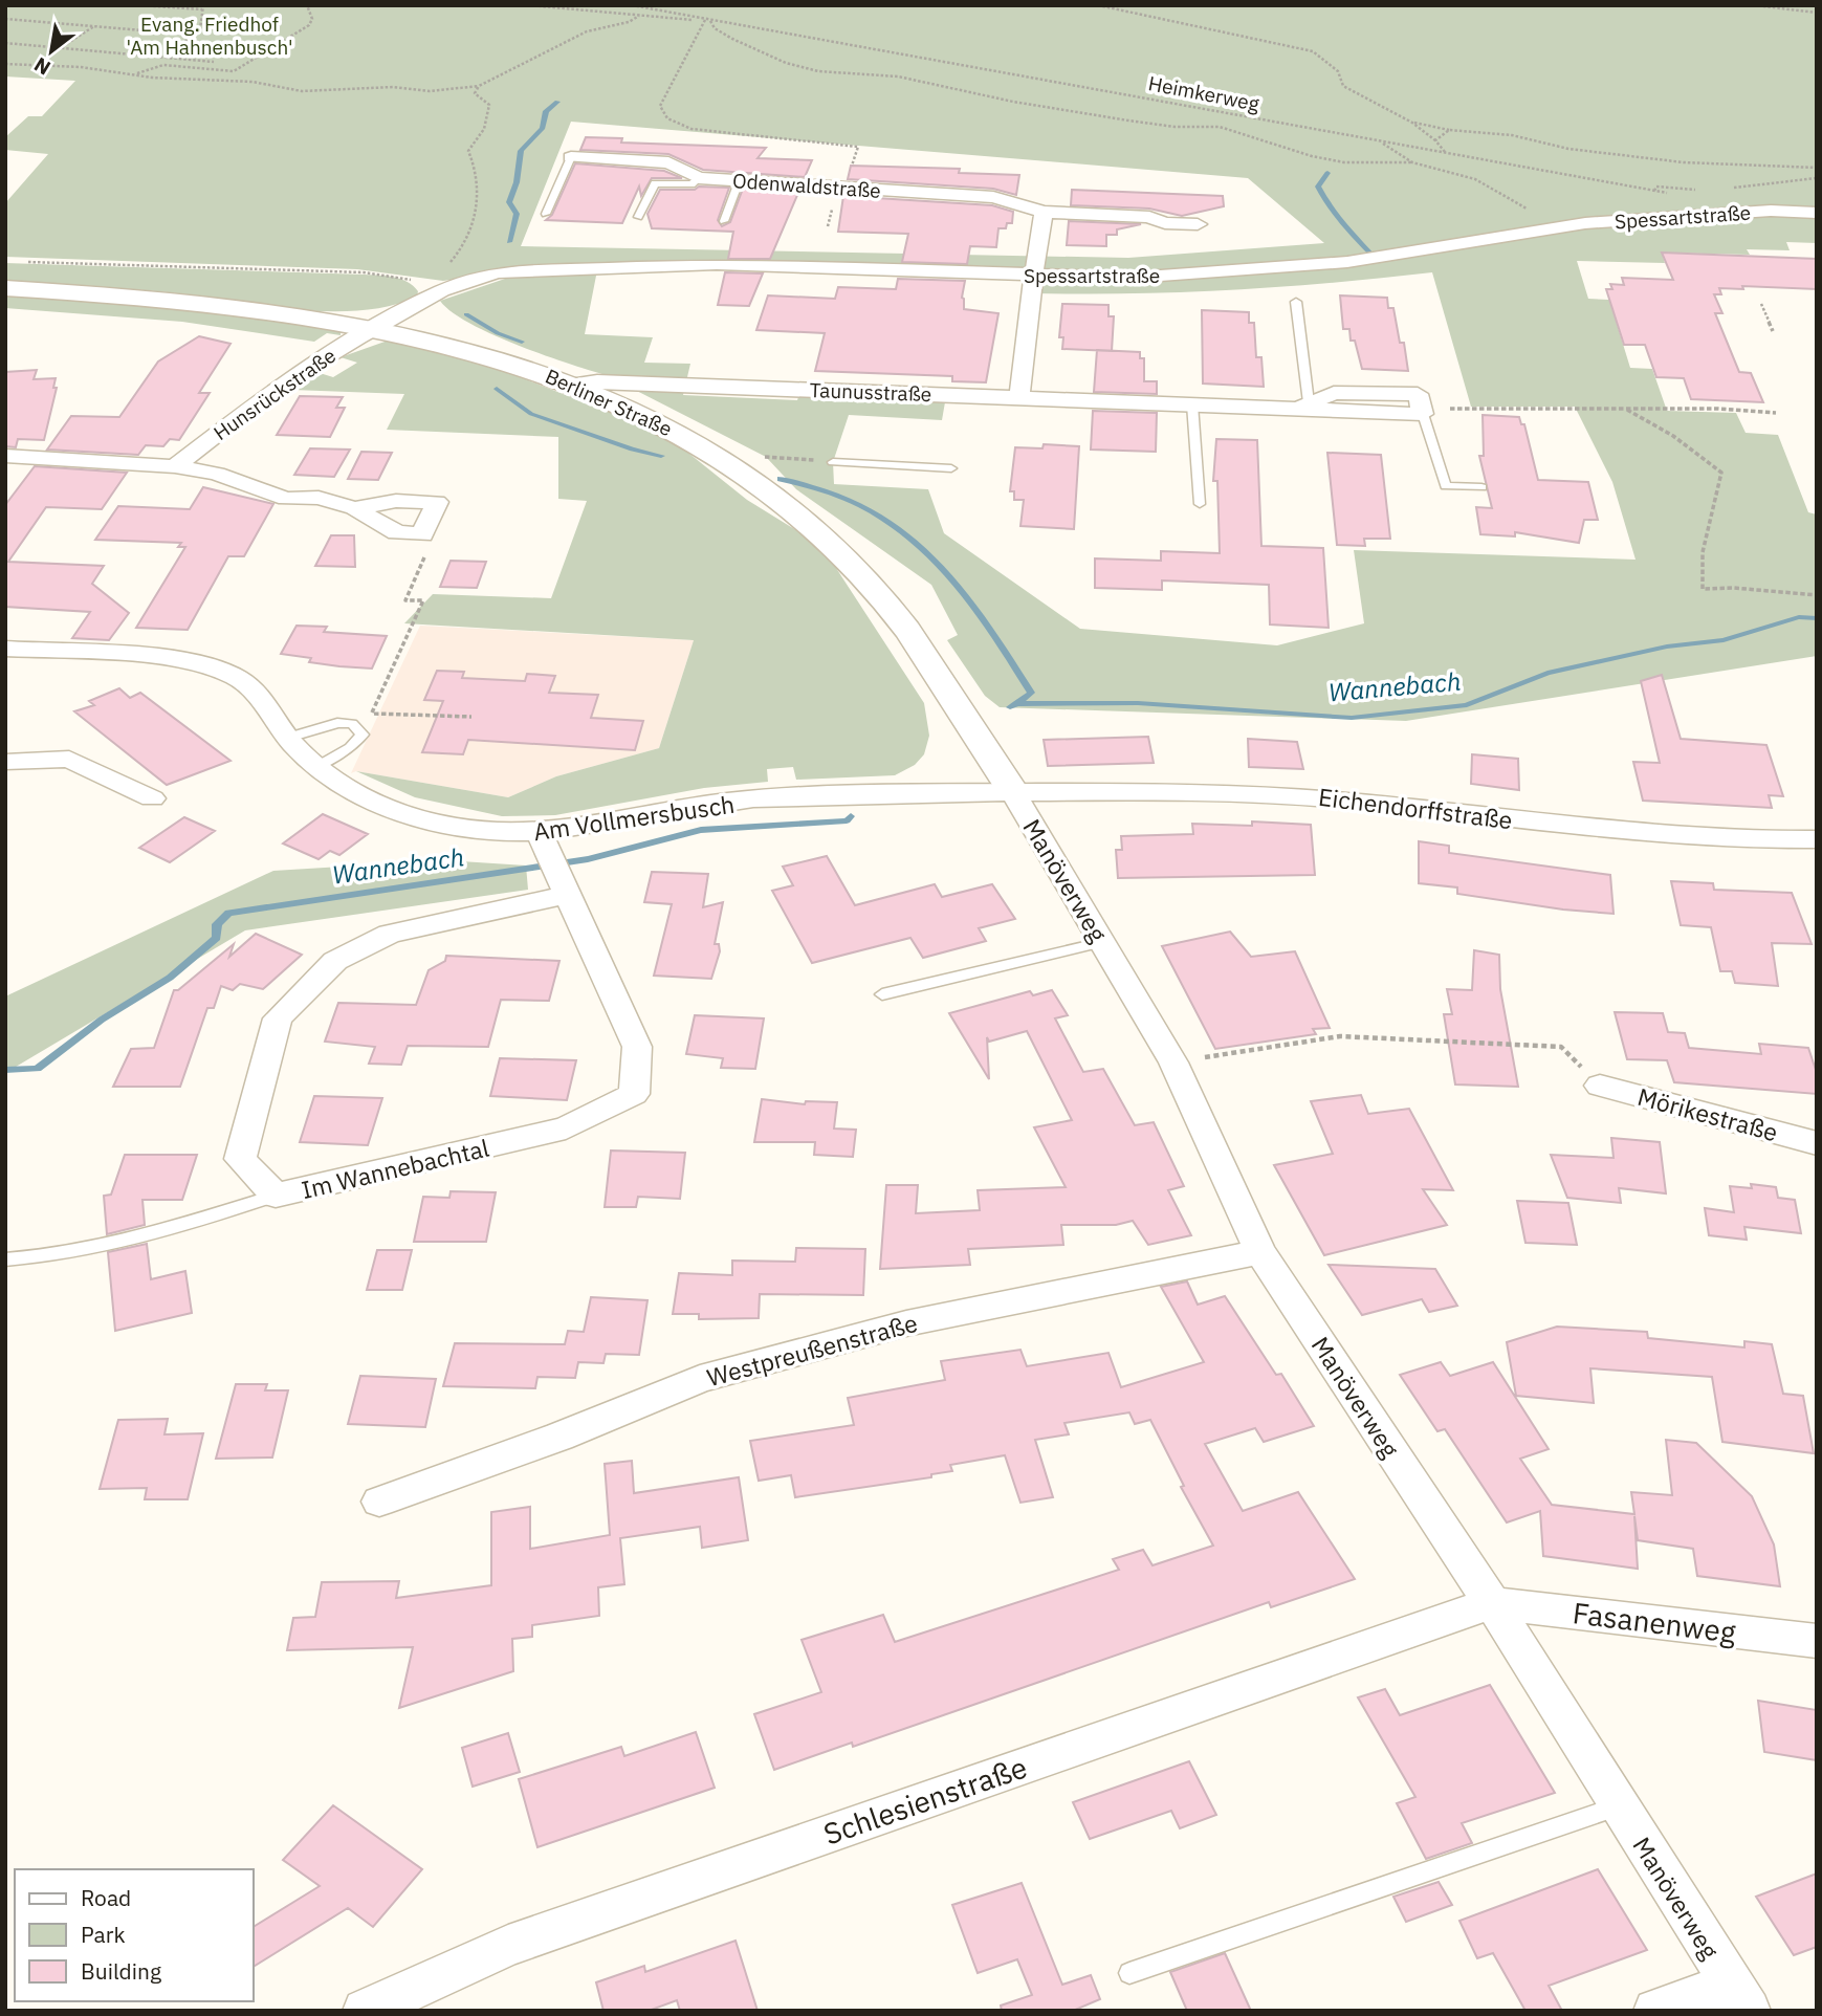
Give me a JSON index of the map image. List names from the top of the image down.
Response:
{
  "streets": {
    "street": [
      "Odenwaldstraße",
      "Spessartstraße",
      "Taunusstraße",
      "Hunsrückstraße",
      "Berliner Straße",
      "Eichendorffstraße",
      "Am Vollmersbusch",
      "Manöverweg",
      "Mörikestraße",
      "Im Wannebachtal",
      "Westpreußenstraße",
      "Fasanenweg",
      "Schlesienstraße"
    ],
    "path": ["Heimkerweg"]
  },
  "crossings": [
    ["Spessartstraße", "Hunsrückstraße"],
    ["Spessartstraße", "Berliner Straße"],
    ["Taunusstraße", "Berliner Straße"],
    ["Hunsrückstraße", "Berliner Straße"],
    ["Berliner Straße", "Eichendorffstraße"],
    ["Berliner Straße", "Am Vollmersbusch"],
    ["Berliner Straße", "Manöverweg"],
    ["Eichendorffstraße", "Am Vollmersbusch"],
    ["Eichendorffstraße", "Manöverweg"],
    ["Am Vollmersbusch", "Manöverweg"],
    ["Am Vollmersbusch", "Im Wannebachtal"],
    ["Manöverweg", "Westpreußenstraße"],
    ["Manöverweg", "Fasanenweg"],
    ["Manöverweg", "Schlesienstraße"],
    ["Fasanenweg", "Schlesienstraße"]
  ],
  "water": ["Wannebach"],
  "parks": ["Evang. Friedhof 'Am Hahnenbusch'"],
  "legend": ["Road", "Park", "Building"],
  "north": "bottom left"
}
